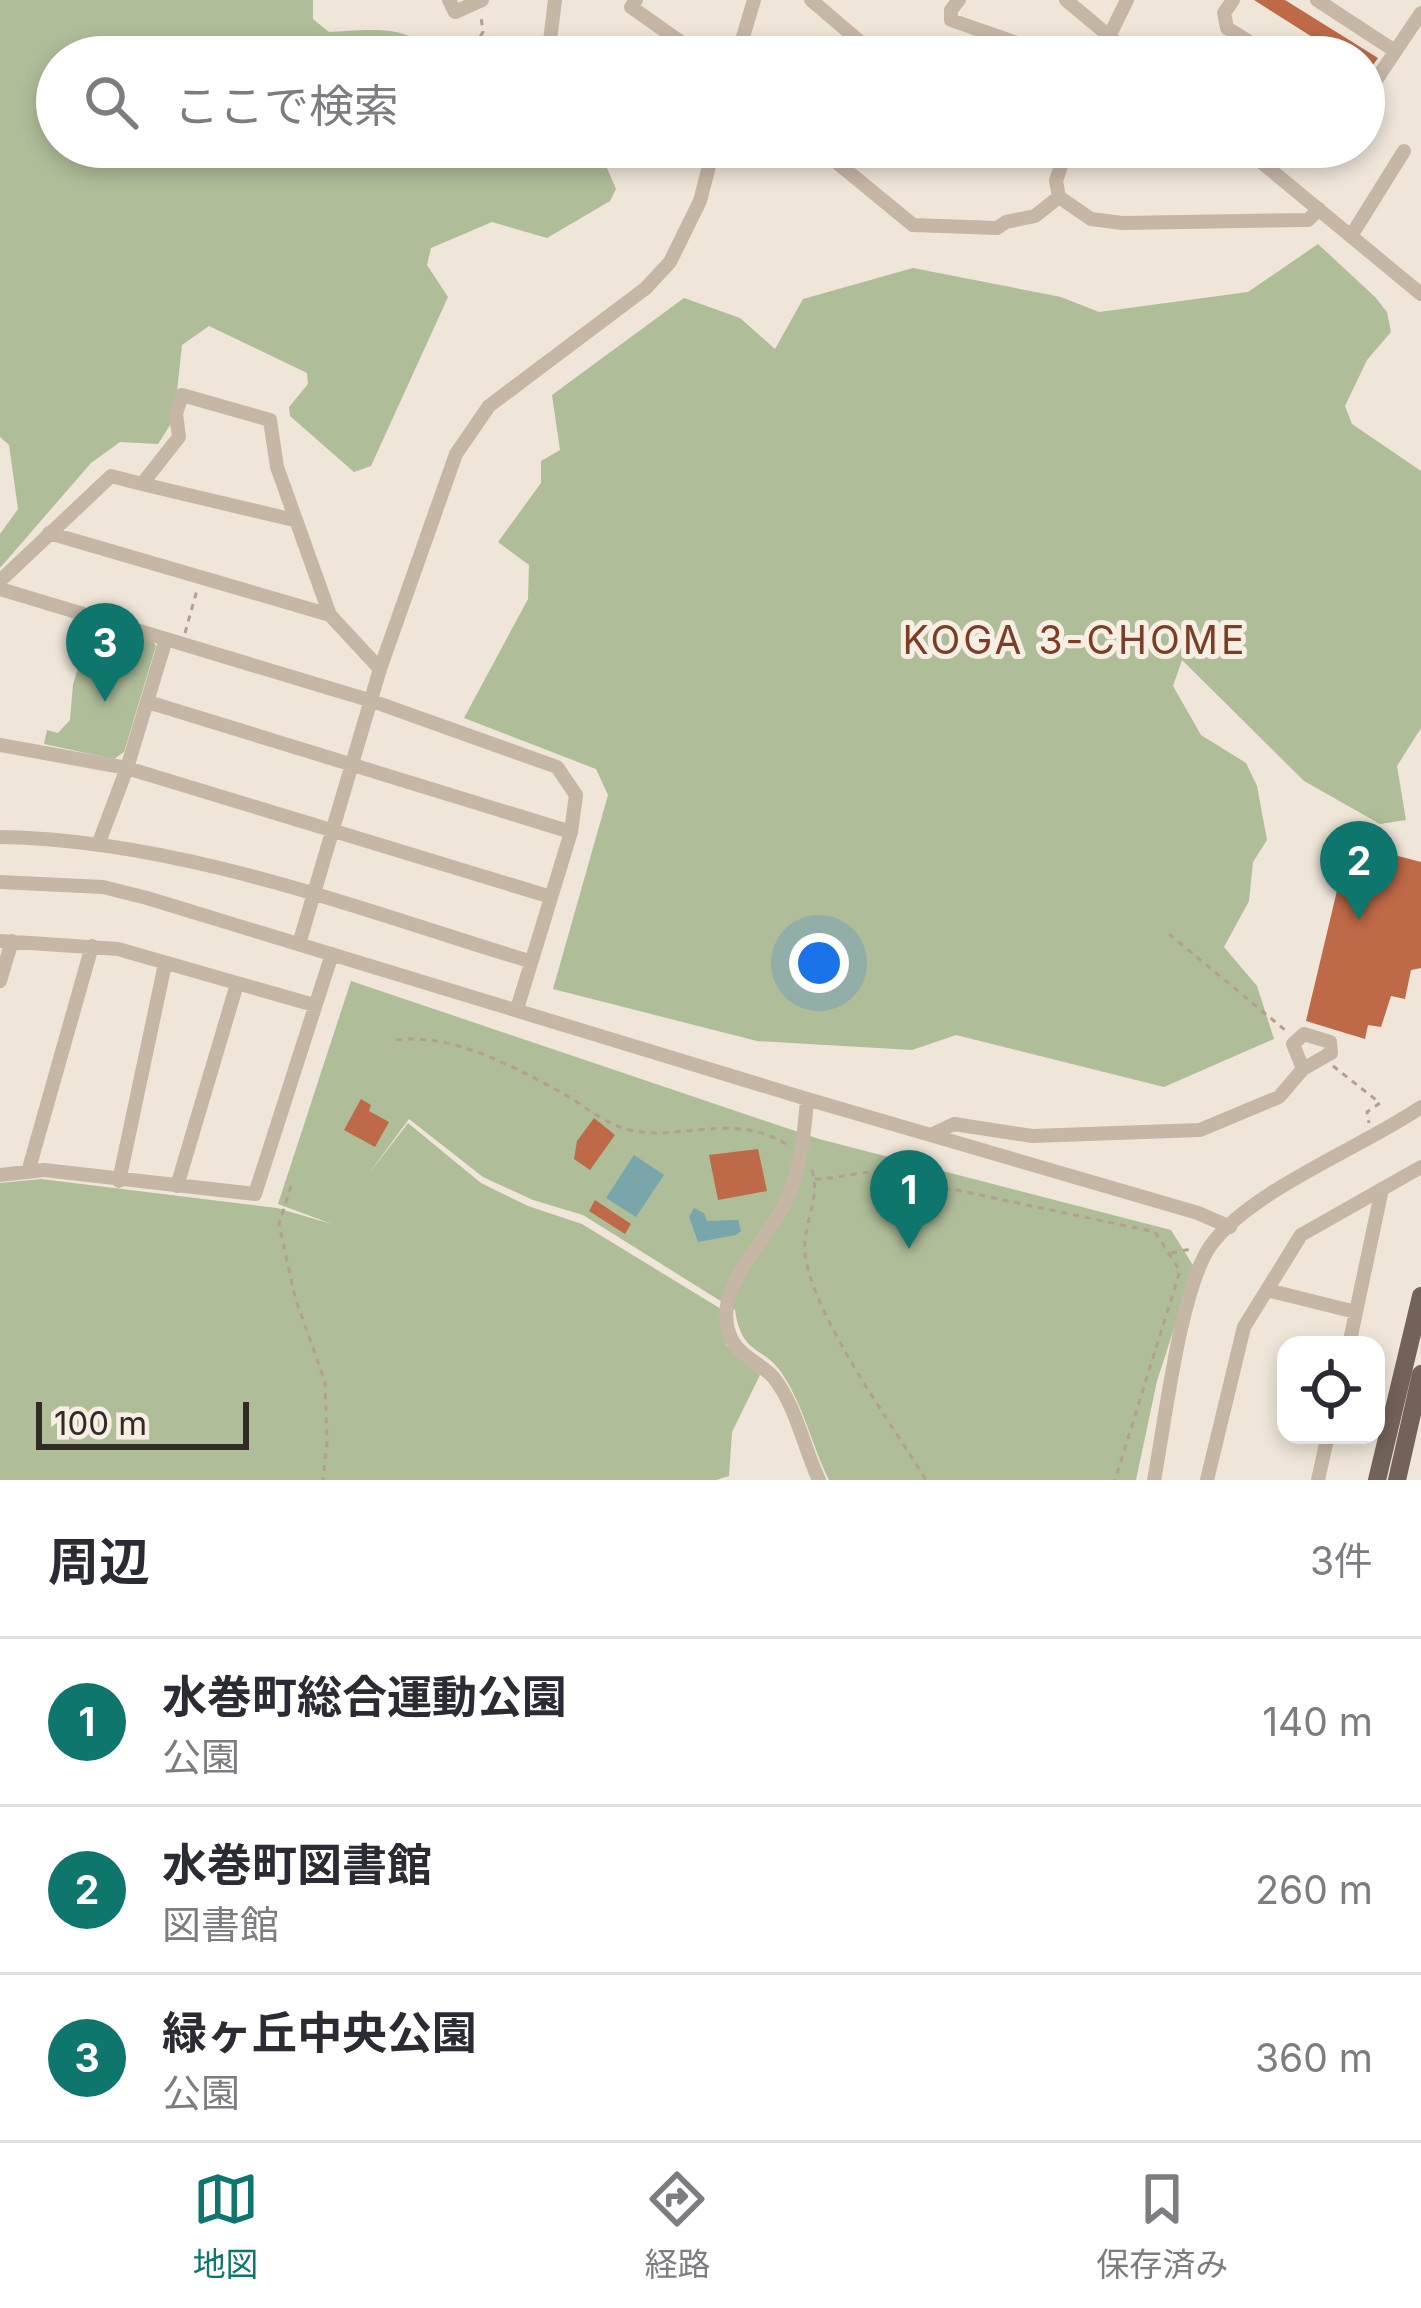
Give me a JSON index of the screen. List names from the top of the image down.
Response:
{
  "districts": ["KOGA 3-CHOME"],
  "scale_bar": "100 m",
  "page": {
    "search": "ここで検索",
    "pins": ["3", "2", "1"],
    "scale": "100 m",
    "heading": ["周辺", "3件"],
    "list": [
      {
        "mark": "1",
        "name": "水巻町総合運動公園",
        "note": "公園",
        "value": "140 m"
      },
      {
        "mark": "2",
        "name": "水巻町図書館",
        "note": "図書館",
        "value": "260 m"
      },
      {
        "mark": "3",
        "name": "緑ヶ丘中央公園",
        "note": "公園",
        "value": "360 m"
      }
    ],
    "nav": ["地図", "経路", "保存済み"]
  }
}
